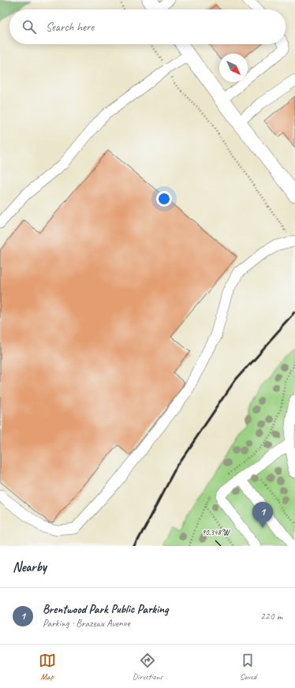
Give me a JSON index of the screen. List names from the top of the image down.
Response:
{
  "north": "bottom right",
  "page": {
    "search": "Search here",
    "pins": "1",
    "heading": "Nearby",
    "list": [
      {
        "mark": "1",
        "name": "Brentwood Park Public Parking",
        "note": "Parking · Brazeau Avenue",
        "value": "220 m"
      }
    ],
    "nav": ["Map", "Directions", "Saved"]
  },
  "coordinates": ["90.348°W"]
}
